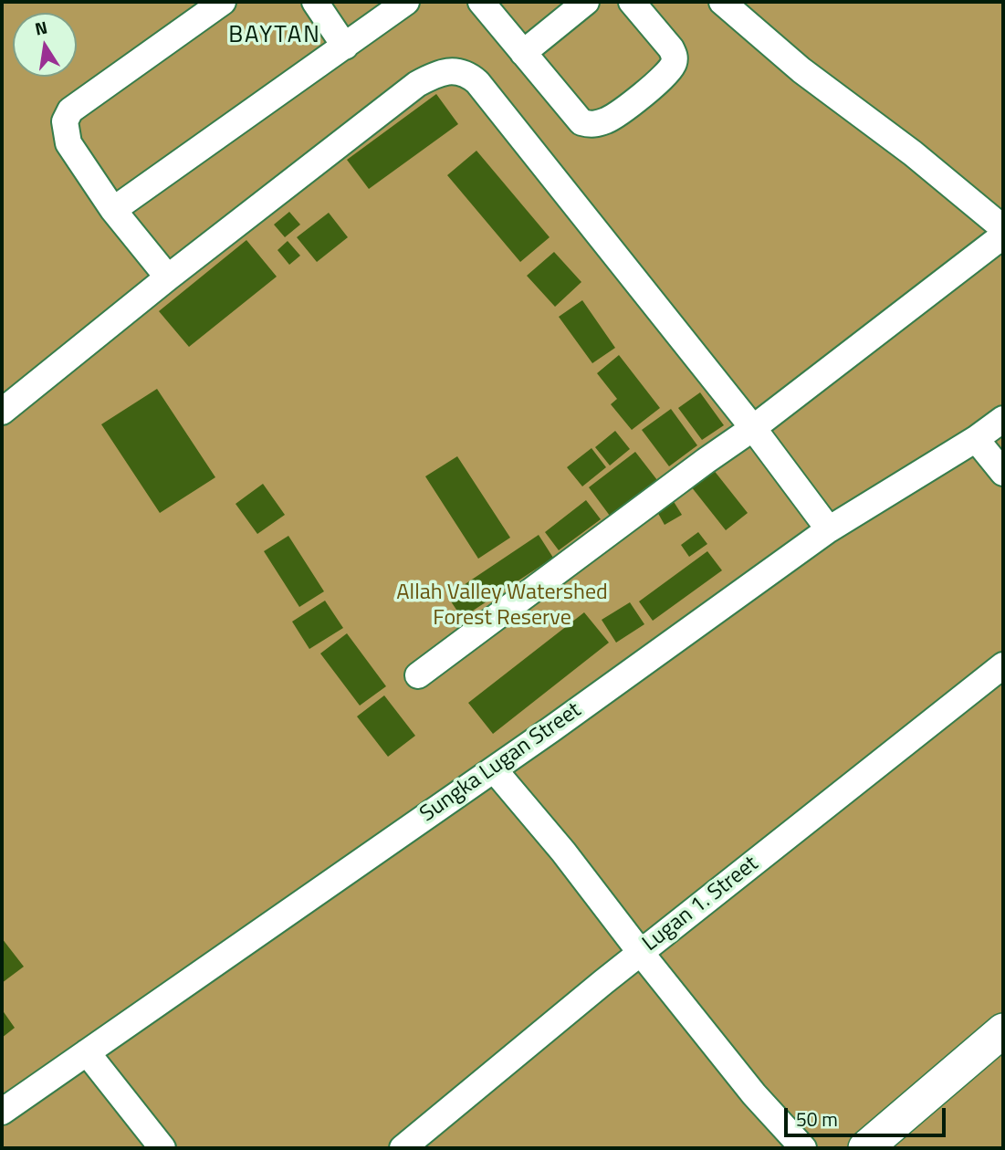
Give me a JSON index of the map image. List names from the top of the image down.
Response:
{
  "streets": {
    "street": ["Sungka Lugan Street", "Lugan 1. Street"]
  },
  "districts": ["BAYTAN"],
  "parks": ["Allah Valley Watershed Forest Reserve"],
  "scale_bar": "50 m",
  "north": "top"
}
